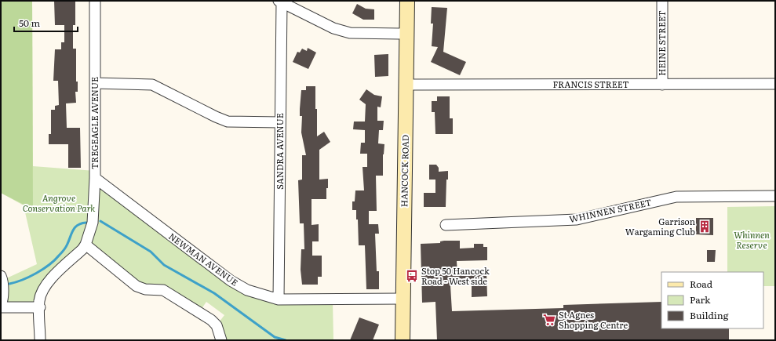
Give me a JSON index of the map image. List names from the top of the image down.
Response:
{
  "streets": {
    "main road": ["HANCOCK ROAD"],
    "street": [
      "HEINE STREET",
      "FRANCIS STREET",
      "TREGEAGLE AVENUE",
      "SANDRA AVENUE",
      "WHINNEN STREET",
      "NEWMAN AVENUE"
    ]
  },
  "crossings": [
    ["HEINE STREET", "FRANCIS STREET"],
    ["FRANCIS STREET", "HANCOCK ROAD"],
    ["TREGEAGLE AVENUE", "NEWMAN AVENUE"],
    ["SANDRA AVENUE", "NEWMAN AVENUE"],
    ["HANCOCK ROAD", "NEWMAN AVENUE"]
  ],
  "parks": ["Angrove Conservation Park", "Whinnen Reserve"],
  "places": {
    "building": ["Garrison Wargaming Club"],
    "bus stop": ["Stop 50 Hancock Road - West side"],
    "supermarket": ["St Agnes Shopping Centre"]
  },
  "legend": ["Road", "Park", "Building"],
  "scale_bar": "50 m"
}
